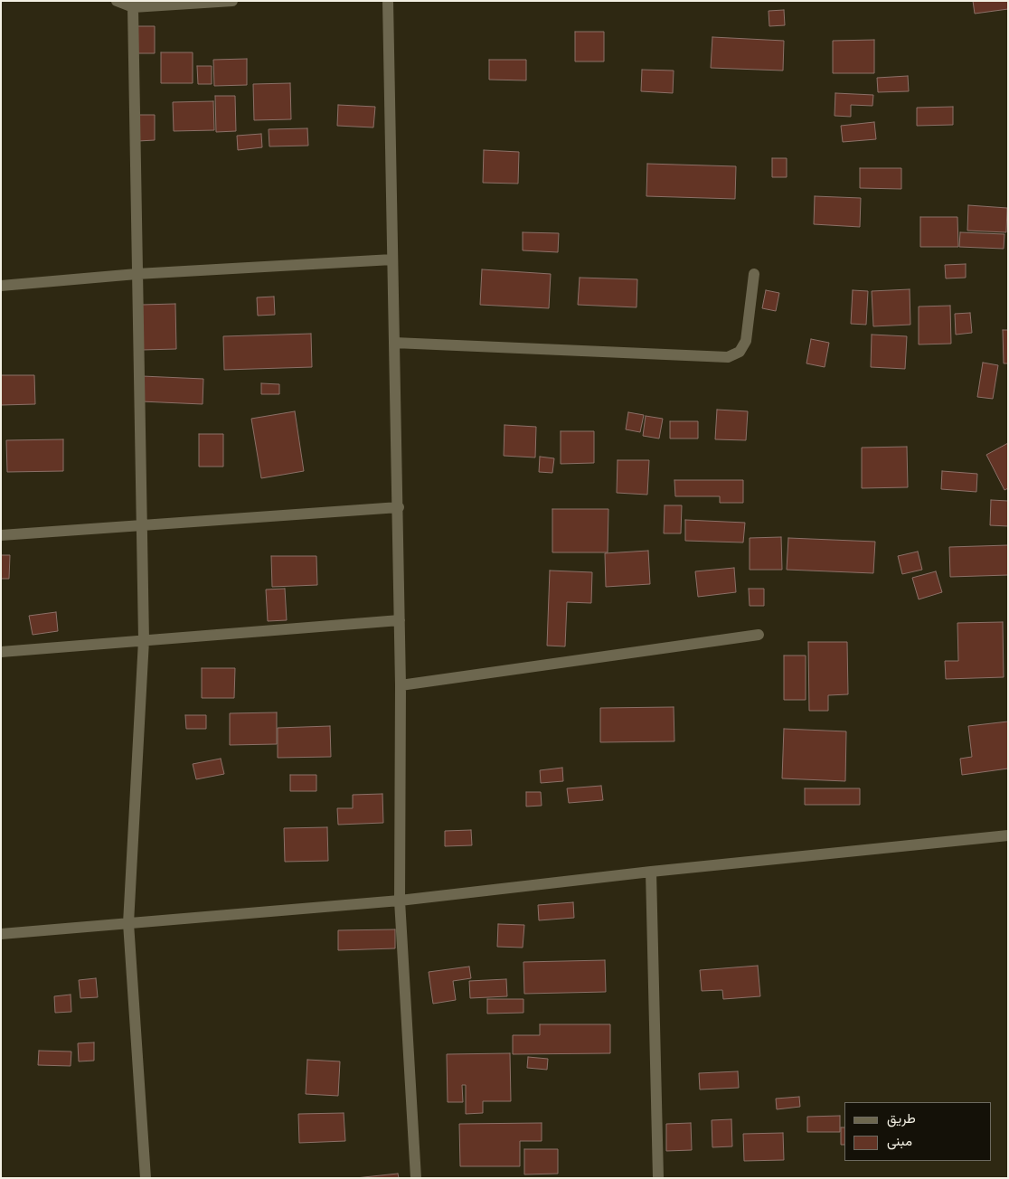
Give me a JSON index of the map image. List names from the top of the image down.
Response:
{
  "legend": ["طريق", "مبنى"]
}
